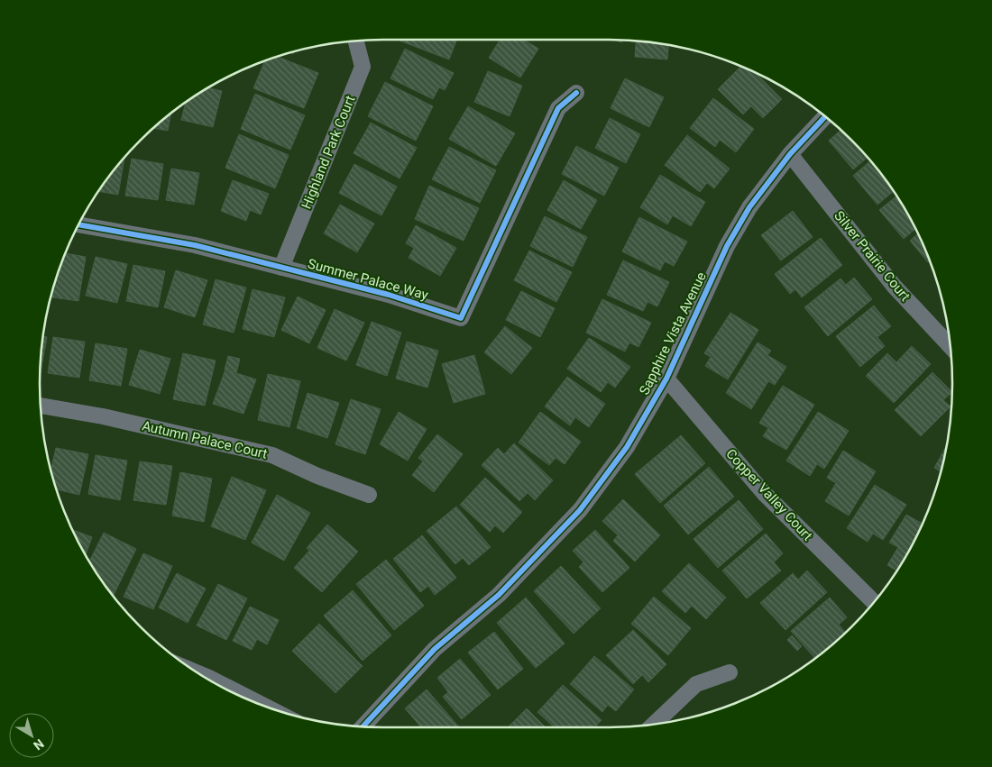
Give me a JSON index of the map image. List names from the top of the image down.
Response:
{
  "streets": {
    "street": [
      "Highland Park Court",
      "Silver Prairie Court",
      "Summer Palace Way",
      "Sapphire Vista Avenue",
      "Autumn Palace Court",
      "Copper Valley Court"
    ]
  },
  "crossings": [
    ["Highland Park Court", "Summer Palace Way"],
    ["Silver Prairie Court", "Sapphire Vista Avenue"],
    ["Sapphire Vista Avenue", "Copper Valley Court"]
  ],
  "north": "bottom right"
}
